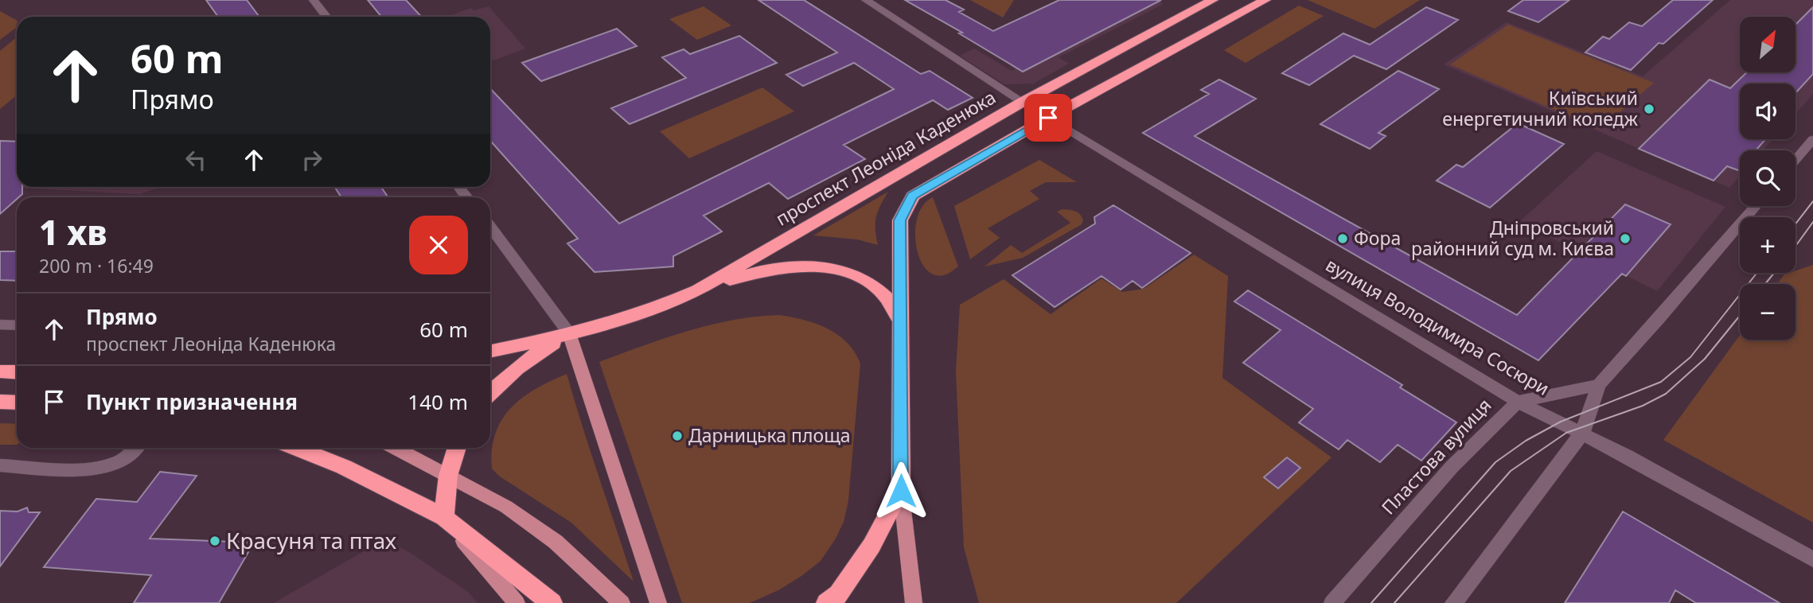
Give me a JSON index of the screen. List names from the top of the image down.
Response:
{
  "streets": {
    "highway": ["проспект Леоніда Каденюка"],
    "street": ["вулиця Володимира Сосюри", "Пластова вулиця"]
  },
  "crossings": [
    ["проспект Леоніда Каденюка", "вулиця Володимира Сосюри"],
    ["вулиця Володимира Сосюри", "Пластова вулиця"]
  ],
  "places": [
    "Київський енергетичний коледж",
    "Фора",
    "Дніпровський районний суд м. Києва",
    "Дарницька площа",
    "Красуня та птах"
  ],
  "north": "top right",
  "page": {
    "map_buttons": ["+", "−"],
    "turn": ["60 m", "Прямо"],
    "heading": ["1 хв", "200 m · 16:49"],
    "list": [
      {
        "name": "Прямо",
        "note": "проспект Леоніда Каденюка",
        "value": "60 m"
      },
      {
        "name": "Пункт призначення",
        "value": "140 m"
      }
    ]
  }
}
